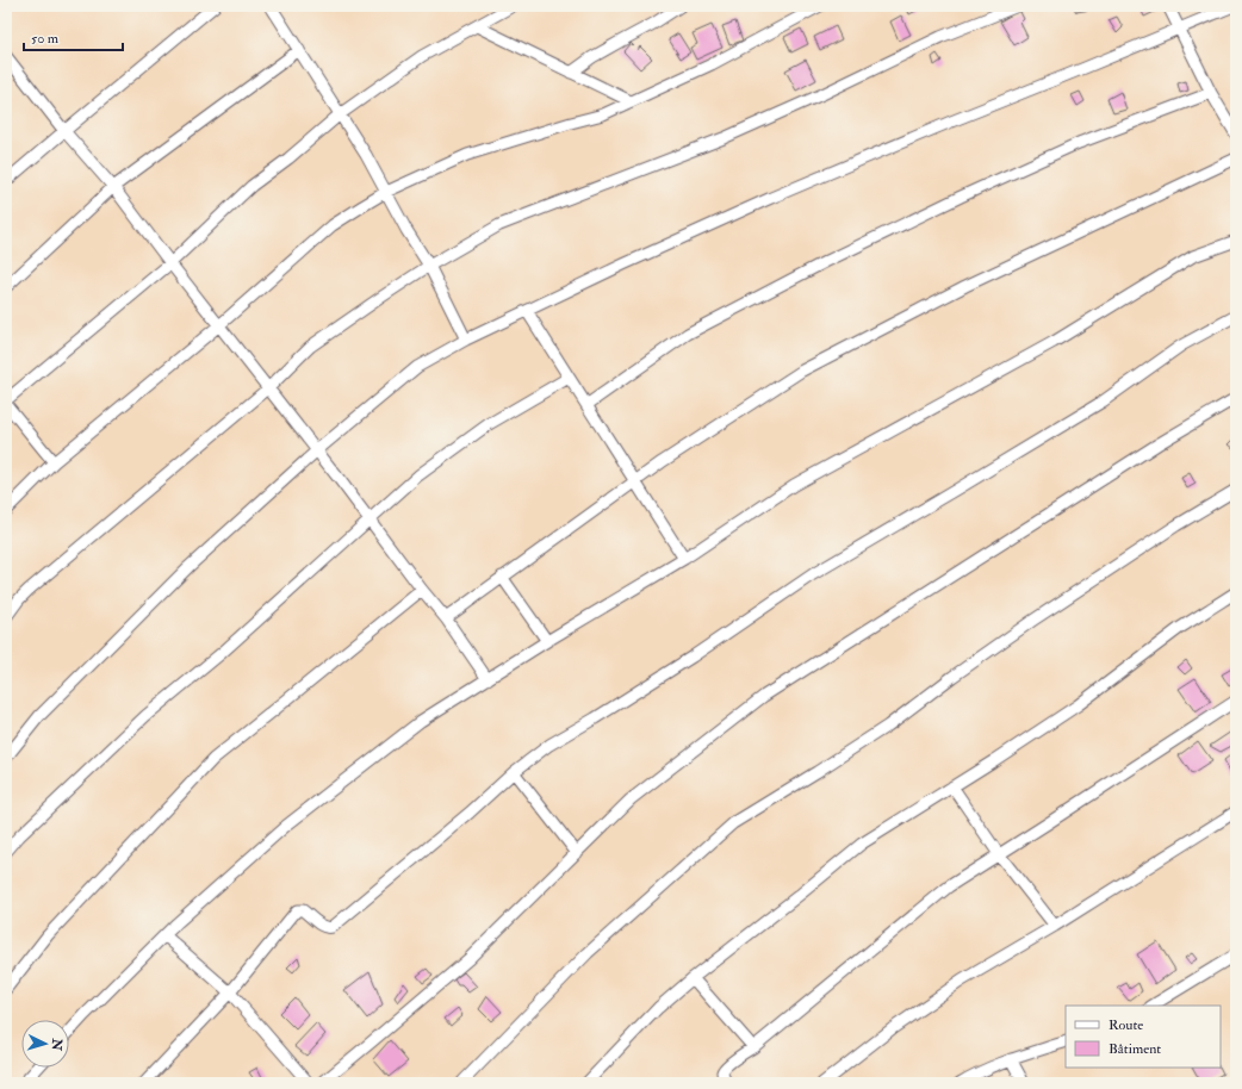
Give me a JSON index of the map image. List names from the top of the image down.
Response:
{
  "legend": ["Route", "Bâtiment"],
  "scale_bar": "50 m",
  "north": "right"
}
